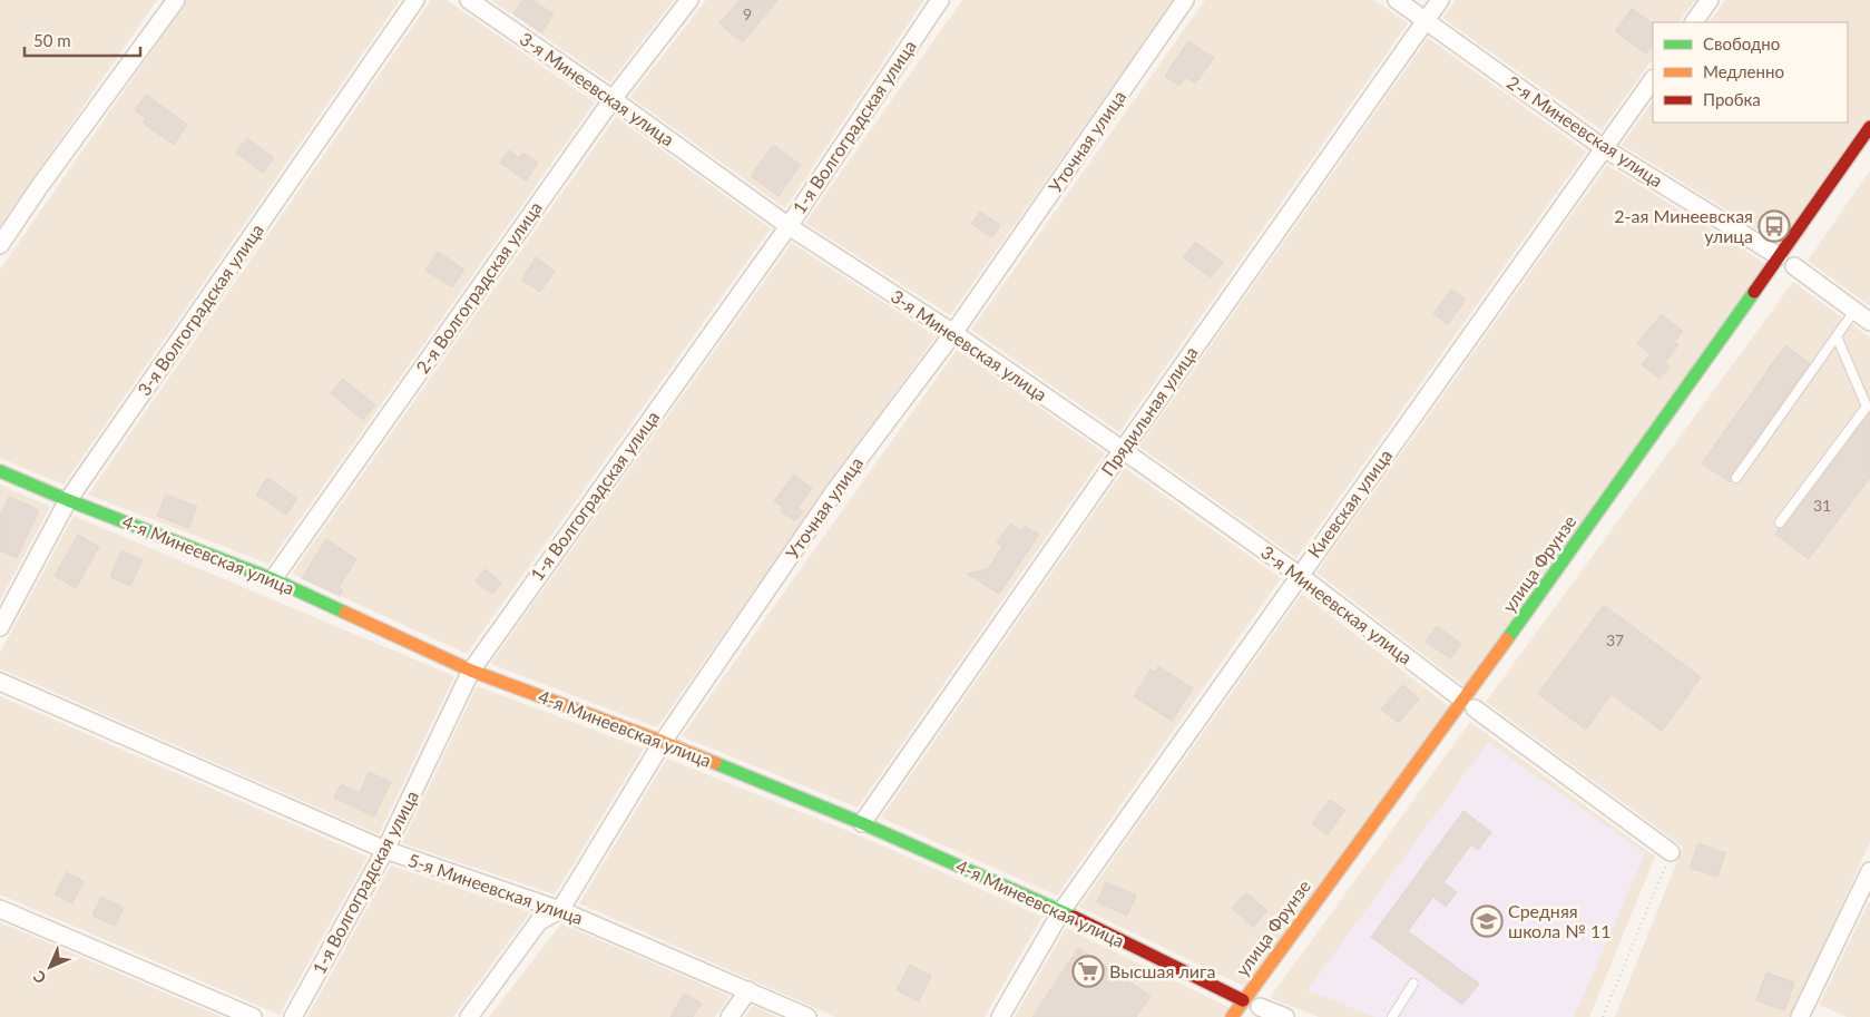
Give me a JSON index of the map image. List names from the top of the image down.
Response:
{
  "streets": {
    "main road": ["4-я Минеевская улица", "улица Фрунзе"],
    "street": [
      "3-я Минеевская улица",
      "1-я Волгоградская улица",
      "2-я Минеевская улица",
      "Уточная улица",
      "2-я Волгоградская улица",
      "3-я Волгоградская улица",
      "Прядильная улица",
      "Киевская улица",
      "5-я Минеевская улица"
    ]
  },
  "crossings": [
    ["3-я Минеевская улица", "1-я Волгоградская улица"],
    ["3-я Минеевская улица", "Уточная улица"],
    ["3-я Минеевская улица", "2-я Волгоградская улица"],
    ["3-я Минеевская улица", "Прядильная улица"],
    ["3-я Минеевская улица", "Киевская улица"],
    ["3-я Минеевская улица", "улица Фрунзе"],
    ["1-я Волгоградская улица", "4-я Минеевская улица"],
    ["1-я Волгоградская улица", "5-я Минеевская улица"],
    ["2-я Минеевская улица", "Прядильная улица"],
    ["2-я Минеевская улица", "Киевская улица"],
    ["2-я Минеевская улица", "улица Фрунзе"],
    ["Уточная улица", "4-я Минеевская улица"],
    ["Уточная улица", "5-я Минеевская улица"],
    ["2-я Волгоградская улица", "4-я Минеевская улица"],
    ["3-я Волгоградская улица", "4-я Минеевская улица"],
    ["Прядильная улица", "4-я Минеевская улица"],
    ["Киевская улица", "4-я Минеевская улица"],
    ["4-я Минеевская улица", "улица Фрунзе"]
  ],
  "places": {
    "bus stop": ["2-ая Минеевская улица"],
    "school or university": ["Средняя школа № 11"],
    "supermarket": ["Высшая лига"]
  },
  "house_numbers": ["9", "31", "37"],
  "legend": ["Свободно", "Медленно", "Пробка"],
  "scale_bar": "50 m",
  "north": "bottom left"
}
